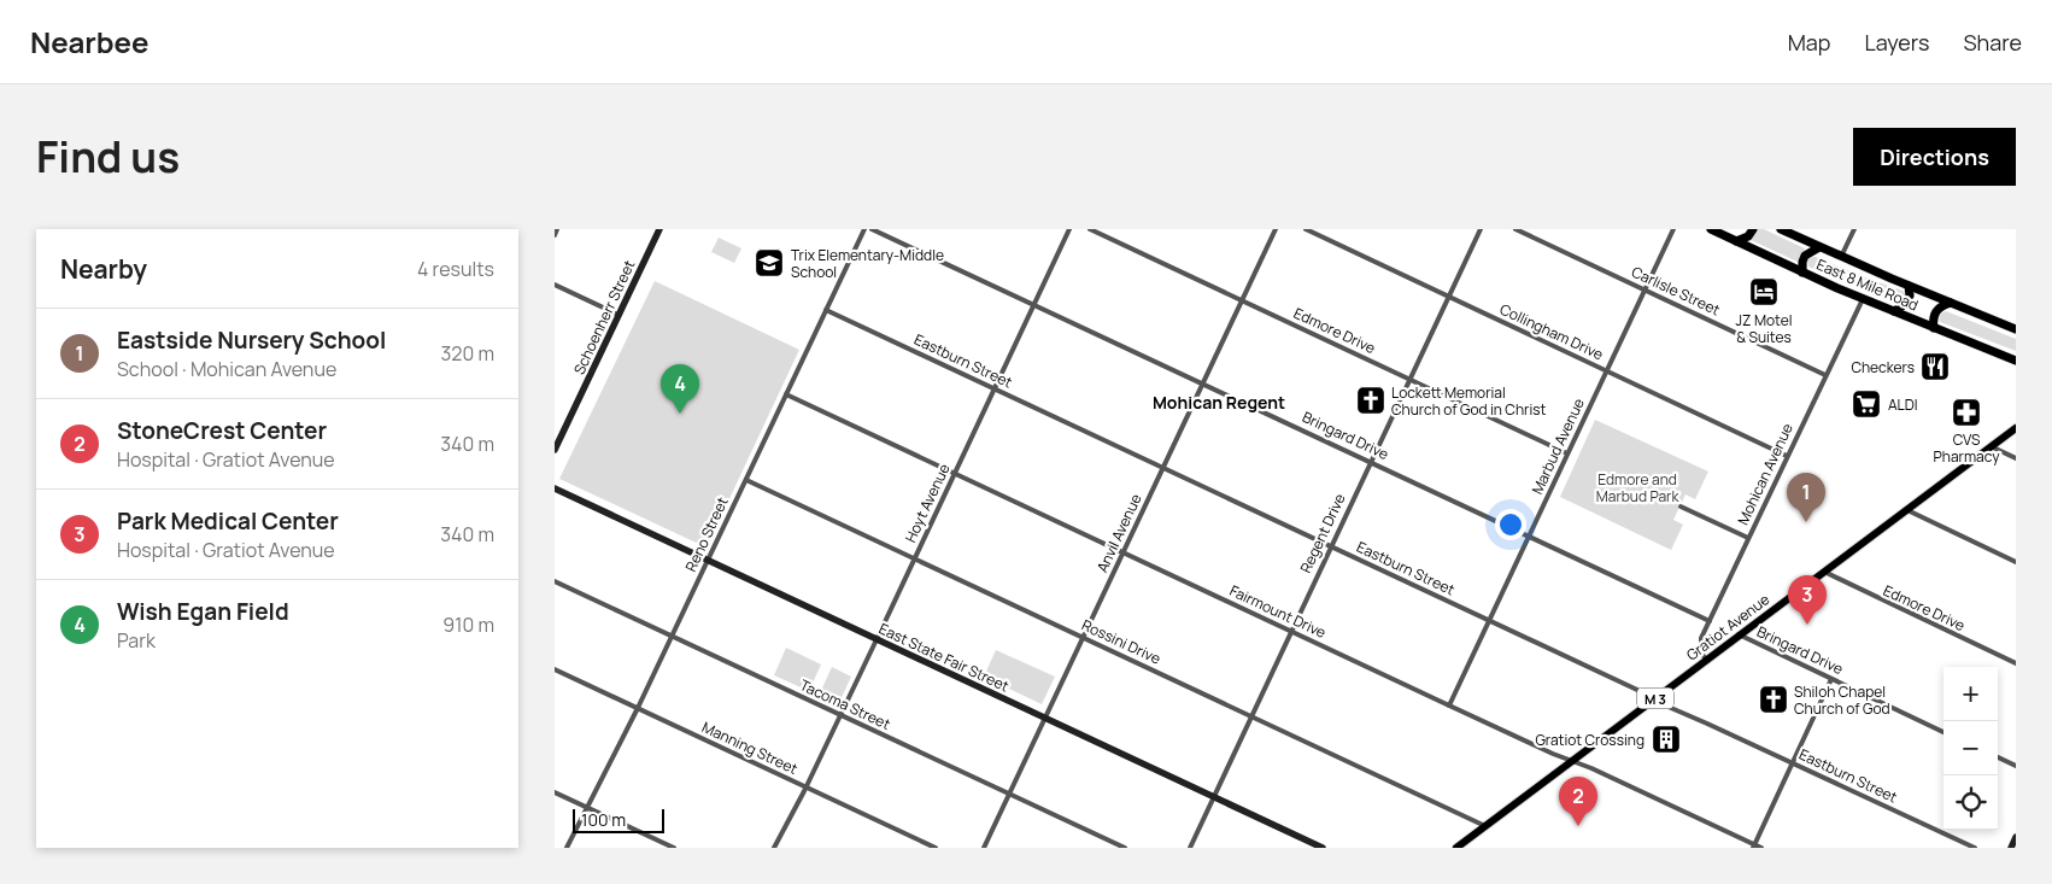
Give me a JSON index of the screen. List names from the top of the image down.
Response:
{
  "streets": {
    "highway": ["East 8 Mile Road"],
    "main road": ["Gratiot Avenue", "M 3"],
    "street": [
      "Carlisle Street",
      "Schoenherr Street",
      "Edmore Drive",
      "Collingham Drive",
      "Eastburn Street",
      "Bringard Drive",
      "Marbud Avenue",
      "Mohican Avenue",
      "Hoyt Avenue",
      "Anvil Avenue",
      "Regent Drive",
      "Reno Street",
      "Fairmount Drive",
      "Rossini Drive",
      "East State Fair Street",
      "Tacoma Street",
      "Manning Street"
    ]
  },
  "crossings": [
    ["East 8 Mile Road", "Mohican Avenue"],
    ["Carlisle Street", "Marbud Avenue"],
    ["Carlisle Street", "Mohican Avenue"],
    ["Edmore Drive", "Marbud Avenue"],
    ["Edmore Drive", "Anvil Avenue"],
    ["Edmore Drive", "Regent Drive"],
    ["Edmore Drive", "Gratiot Avenue"],
    ["Collingham Drive", "Marbud Avenue"],
    ["Collingham Drive", "Mohican Avenue"],
    ["Collingham Drive", "Regent Drive"],
    ["Eastburn Street", "Marbud Avenue"],
    ["Eastburn Street", "Hoyt Avenue"],
    ["Eastburn Street", "Anvil Avenue"],
    ["Eastburn Street", "Regent Drive"],
    ["Eastburn Street", "Reno Street"],
    ["Eastburn Street", "Gratiot Avenue"],
    ["Bringard Drive", "Marbud Avenue"],
    ["Bringard Drive", "Mohican Avenue"],
    ["Bringard Drive", "Hoyt Avenue"],
    ["Bringard Drive", "Anvil Avenue"],
    ["Bringard Drive", "Regent Drive"],
    ["Bringard Drive", "Gratiot Avenue"],
    ["Marbud Avenue", "Fairmount Drive"],
    ["Mohican Avenue", "Gratiot Avenue"],
    ["Hoyt Avenue", "Fairmount Drive"],
    ["Hoyt Avenue", "Rossini Drive"],
    ["Hoyt Avenue", "East State Fair Street"],
    ["Hoyt Avenue", "Tacoma Street"],
    ["Hoyt Avenue", "Manning Street"],
    ["Anvil Avenue", "Fairmount Drive"],
    ["Anvil Avenue", "Rossini Drive"],
    ["Anvil Avenue", "East State Fair Street"],
    ["Anvil Avenue", "Tacoma Street"],
    ["Regent Drive", "Fairmount Drive"],
    ["Regent Drive", "Rossini Drive"],
    ["Regent Drive", "East State Fair Street"],
    ["Reno Street", "Fairmount Drive"],
    ["Reno Street", "Rossini Drive"],
    ["Reno Street", "East State Fair Street"],
    ["Reno Street", "Tacoma Street"],
    ["Reno Street", "Manning Street"],
    ["Fairmount Drive", "Gratiot Avenue"],
    ["Gratiot Avenue", "Rossini Drive"]
  ],
  "districts": ["Mohican Regent"],
  "parks": ["Edmore and Marbud Park"],
  "places": {
    "school or university": ["Trix Elementary-Middle School"],
    "hotel": ["JZ Motel & Suites"],
    "restaurant": ["Checkers"],
    "church": ["Lockett Memorial Church of God in Christ", "Shiloh Chapel Church of God"],
    "supermarket": ["ALDI"],
    "pharmacy": ["CVS Pharmacy"],
    "building": ["Gratiot Crossing"]
  },
  "scale_bar": "100 m",
  "page": {
    "header": "Nearbee",
    "nav": ["Map", "Layers", "Share"],
    "title": "Find us",
    "buttons": "Directions",
    "heading": ["Nearby", "4 results"],
    "list": [
      {
        "mark": "1",
        "name": "Eastside Nursery School",
        "note": "School · Mohican Avenue",
        "value": "320 m"
      },
      {
        "mark": "2",
        "name": "StoneCrest Center",
        "note": "Hospital · Gratiot Avenue",
        "value": "340 m"
      },
      {
        "mark": "3",
        "name": "Park Medical Center",
        "note": "Hospital · Gratiot Avenue",
        "value": "340 m"
      },
      {
        "mark": "4",
        "name": "Wish Egan Field",
        "note": "Park",
        "value": "910 m"
      }
    ],
    "pins": [
      "4",
      "1",
      "3",
      "2"
    ],
    "map_buttons": ["+", "−"],
    "scale": "100 m"
  }
}
